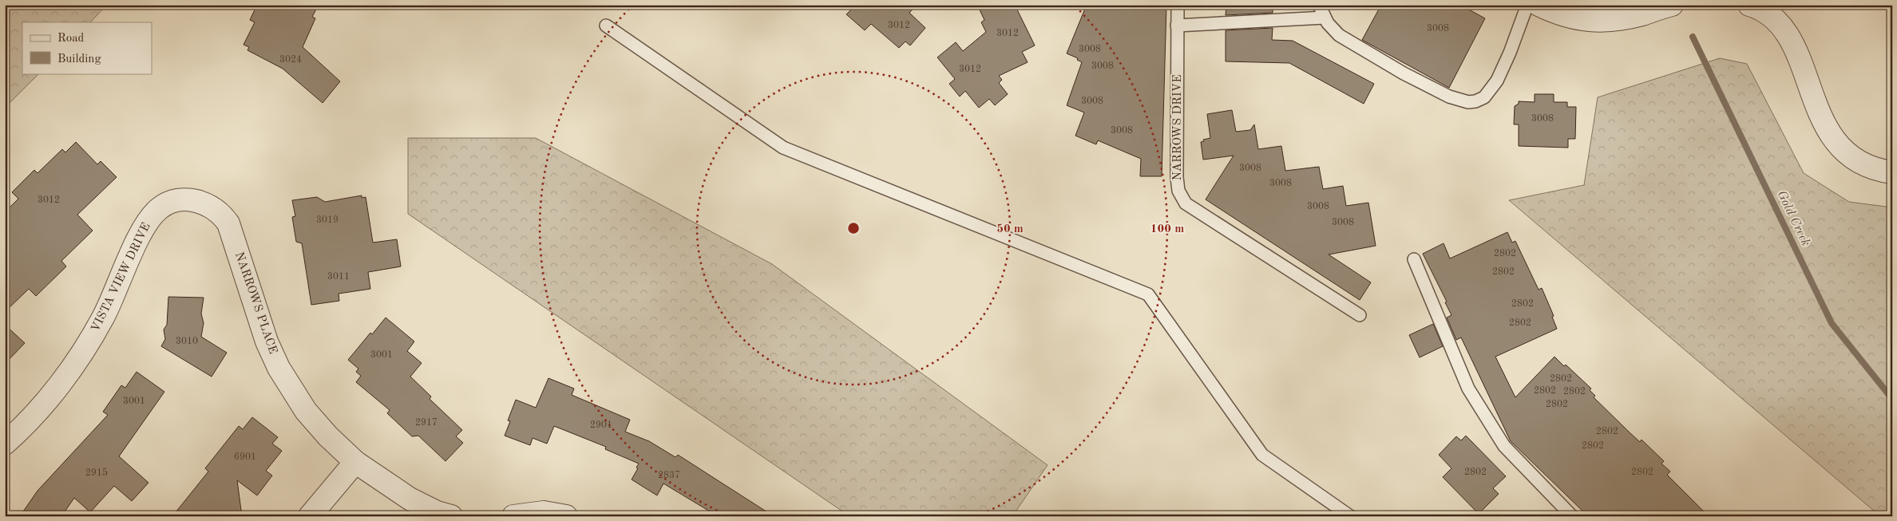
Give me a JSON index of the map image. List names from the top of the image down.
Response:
{
  "streets": {
    "street": ["VISTA VIEW DRIVE", "NARROWS PLACE"],
    "lane": ["NARROWS DRIVE"]
  },
  "crossings": [
    ["VISTA VIEW DRIVE", "NARROWS PLACE"]
  ],
  "water": ["Gold Creek"],
  "house_numbers": [
    "3012",
    "3008",
    "3012",
    "3008",
    "3024",
    "3008",
    "3012",
    "3008",
    "3008",
    "3008",
    "3008",
    "3008",
    "3012",
    "3008",
    "3019",
    "3008",
    "2802",
    "2802",
    "3011",
    "2802",
    "2802",
    "3010",
    "3001",
    "2802",
    "2802",
    "2802",
    "3001",
    "2802",
    "2917",
    "2901",
    "2802",
    "2802",
    "6901",
    "2802",
    "2802",
    "2915",
    "2837"
  ],
  "legend": ["Road", "Building"],
  "rings": ["50 m", "100 m"]
}
